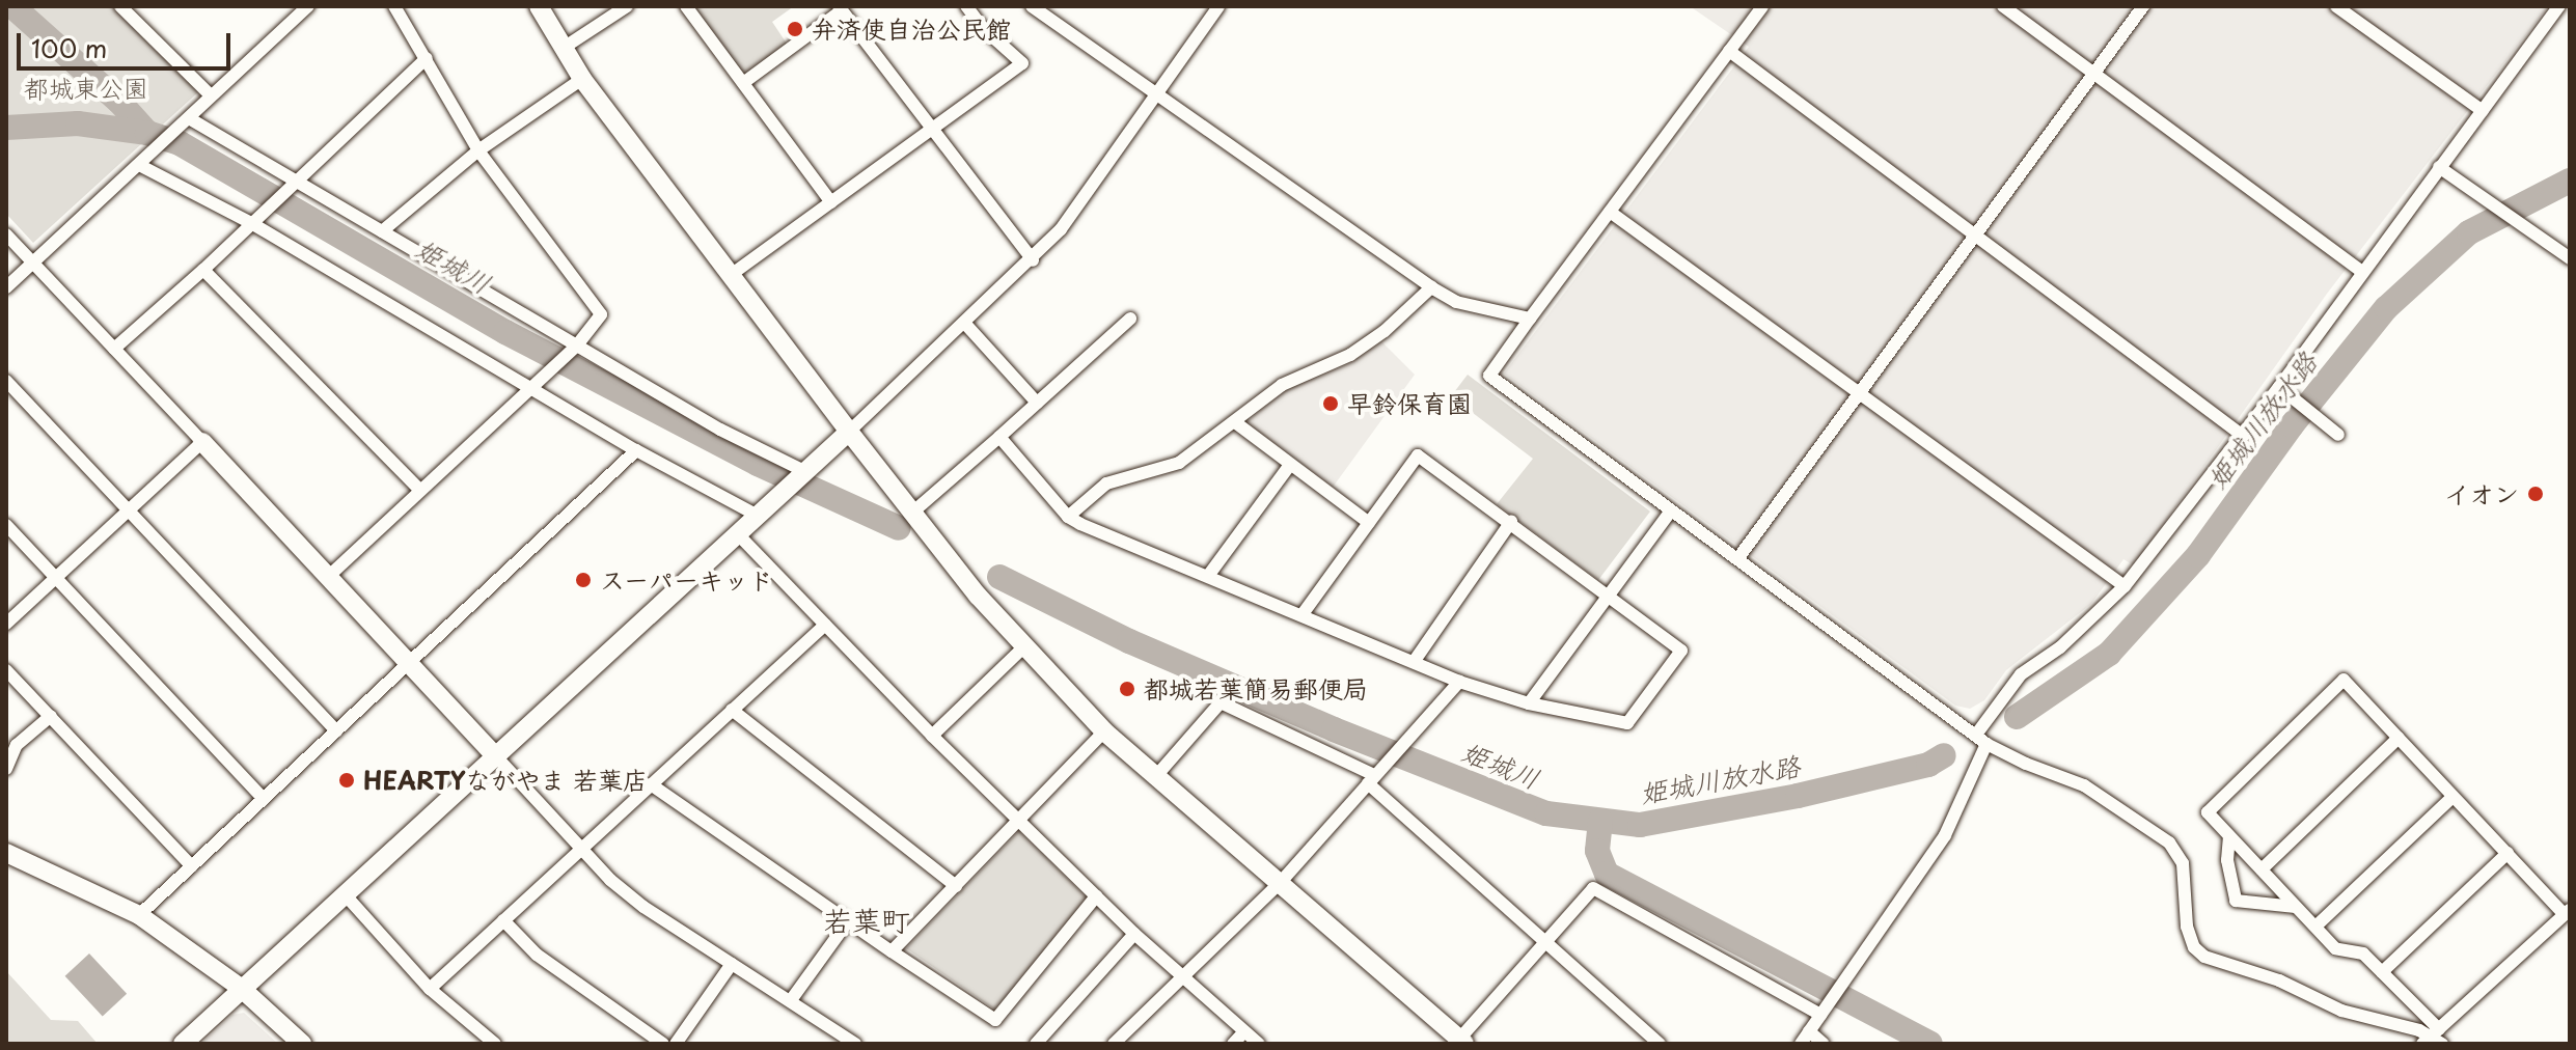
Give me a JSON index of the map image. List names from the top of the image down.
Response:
{
  "districts": ["若葉町"],
  "water": ["姫城川", "姫城川放水路"],
  "parks": ["都城東公園"],
  "places": [
    "弁済使自治公民館",
    "早鈴保育園",
    "イオン",
    "スーパーキッド",
    "都城若葉簡易郵便局",
    "HEARTYながやま 若葉店"
  ],
  "scale_bar": "100 m"
}
